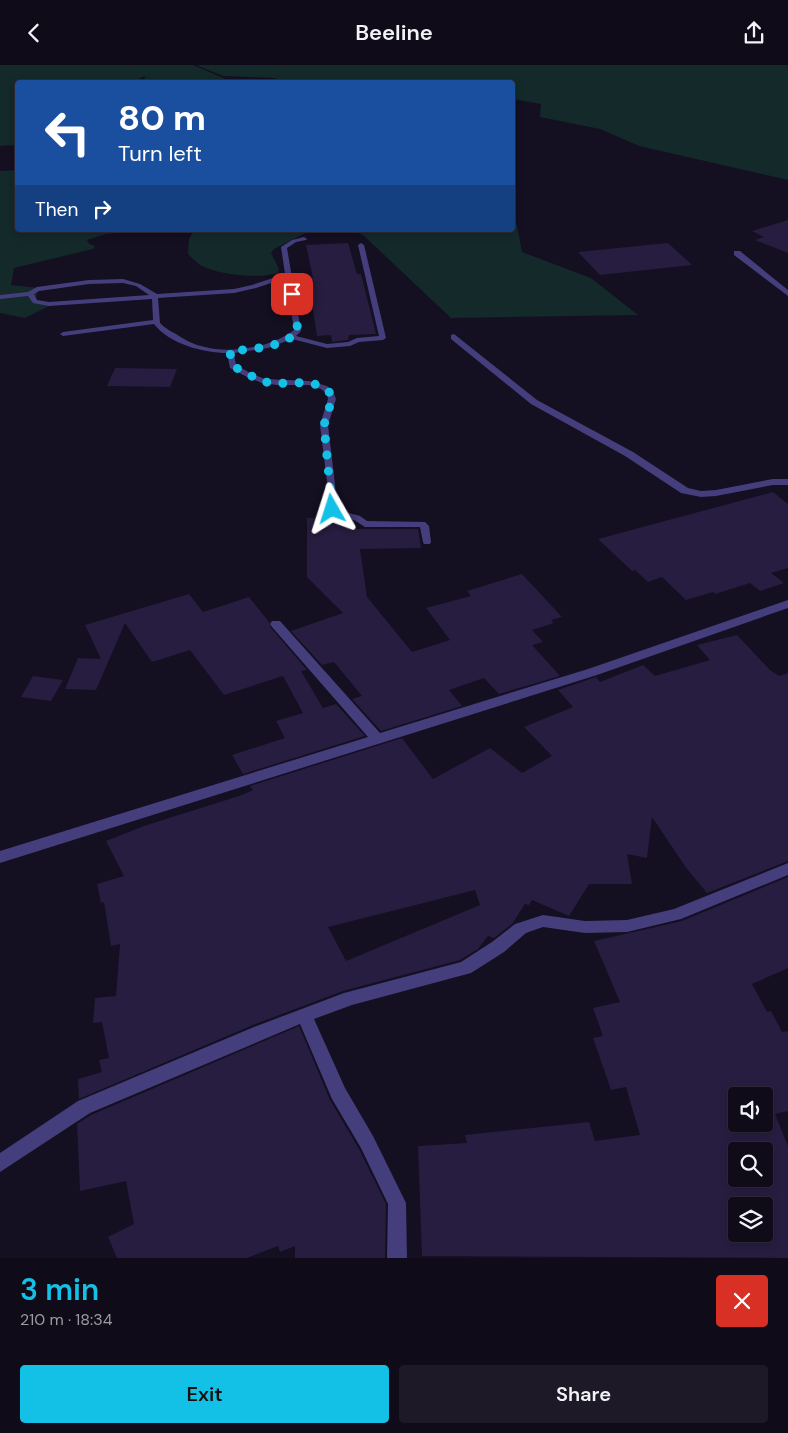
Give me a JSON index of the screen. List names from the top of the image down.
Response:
{
  "page": {
    "header": "Beeline",
    "turn": ["80 m", "Turn left"],
    "then": "Then",
    "heading": ["3 min", "210 m · 18:34"],
    "buttons": ["Exit", "Share"]
  }
}
